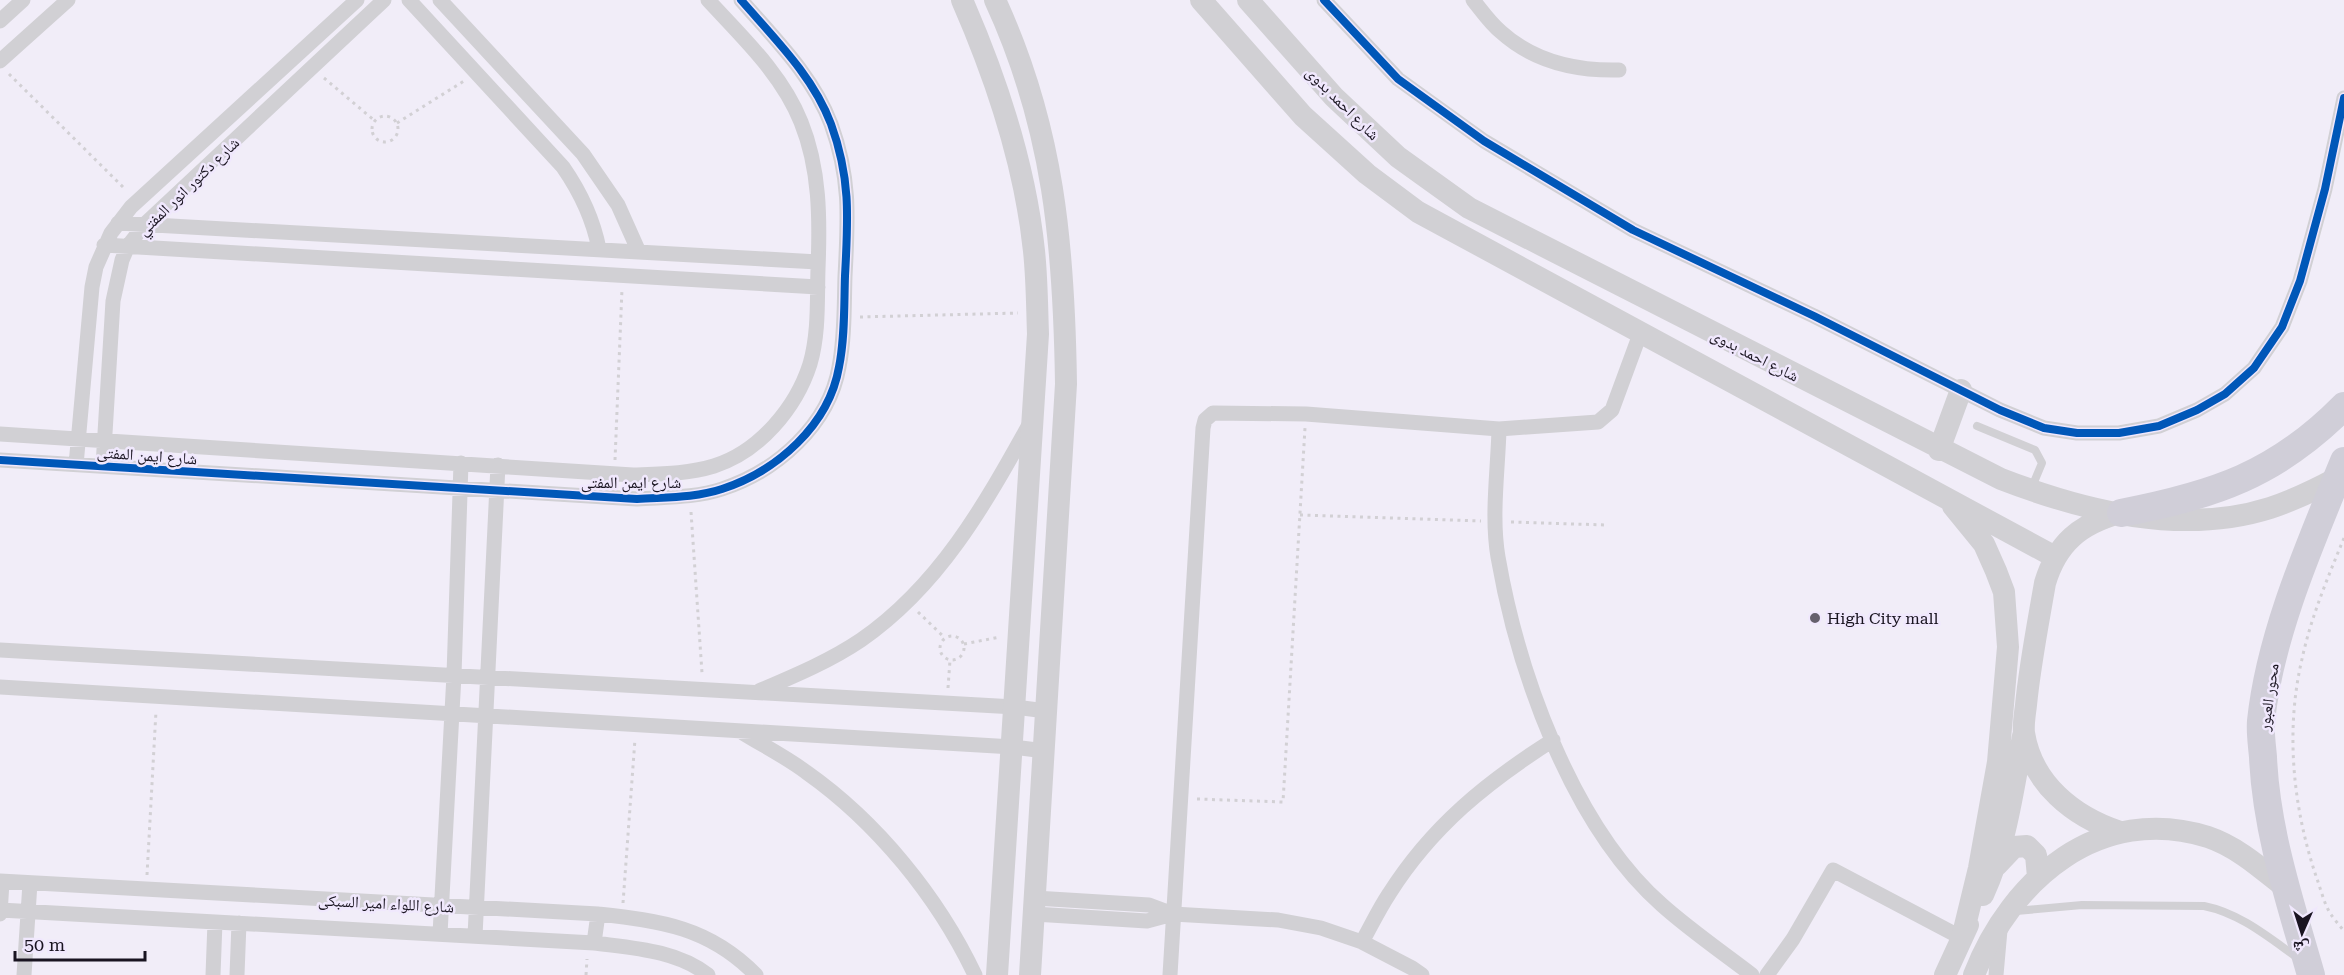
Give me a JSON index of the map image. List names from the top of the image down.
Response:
{
  "streets": {
    "highway": ["محور العبور"],
    "street": [
      "شارع احمد بدوى",
      "شارع دكتور انور المفتي",
      "شارع ايمن المفتى",
      "شارع اللواء امير السبكى"
    ]
  },
  "crossings": [
    ["شارع احمد بدوى", "محور العبور"],
    ["شارع دكتور انور المفتي", "شارع ايمن المفتى"]
  ],
  "places": ["High City mall"],
  "scale_bar": "50 m",
  "north": "bottom"
}
